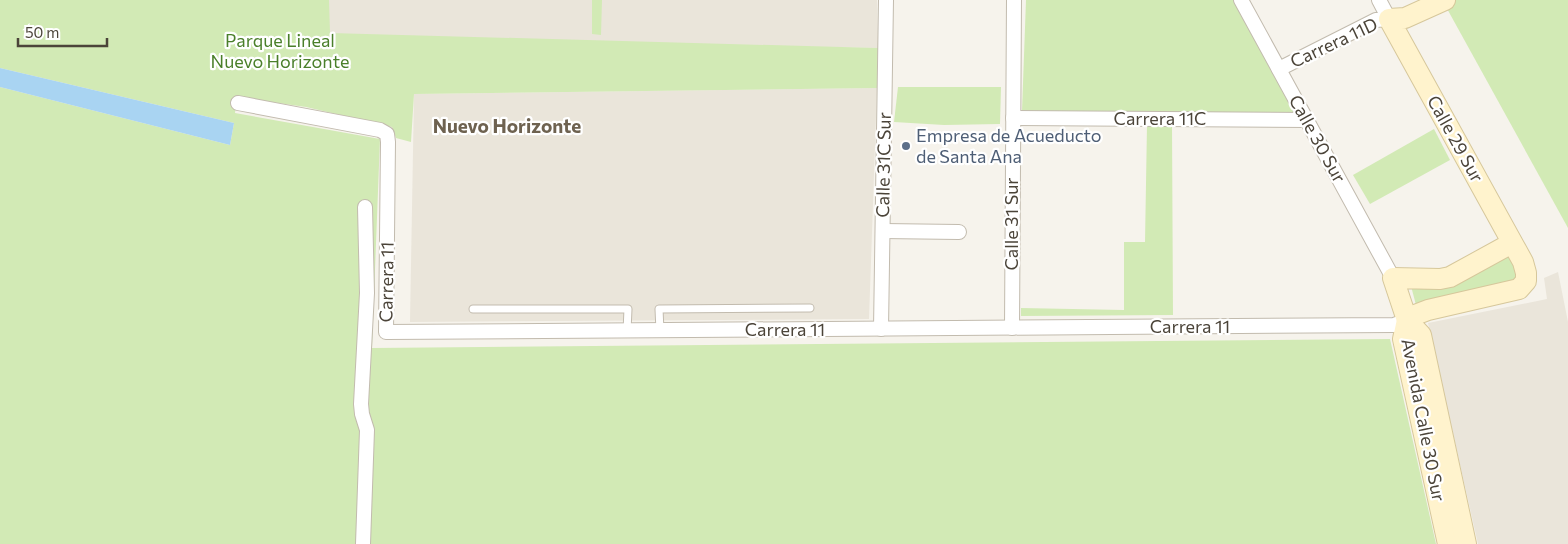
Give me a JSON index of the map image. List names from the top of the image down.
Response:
{
  "streets": {
    "street": [
      "Carrera 11D",
      "Carrera 11C",
      "Calle 30 Sur",
      "Calle 29 Sur",
      "Calle 31C Sur",
      "Calle 31 Sur",
      "Carrera 11",
      "Avenida Calle 30 Sur"
    ]
  },
  "crossings": [
    ["Carrera 11D", "Calle 30 Sur"],
    ["Carrera 11D", "Calle 29 Sur"],
    ["Carrera 11C", "Calle 30 Sur"],
    ["Carrera 11C", "Calle 31 Sur"],
    ["Calle 29 Sur", "Carrera 11"],
    ["Calle 31C Sur", "Carrera 11"],
    ["Calle 31 Sur", "Carrera 11"],
    ["Carrera 11", "Avenida Calle 30 Sur"]
  ],
  "districts": ["Nuevo Horizonte"],
  "parks": ["Parque Lineal Nuevo Horizonte"],
  "places": ["Empresa de Acueducto de Santa Ana"],
  "scale_bar": "50 m"
}
